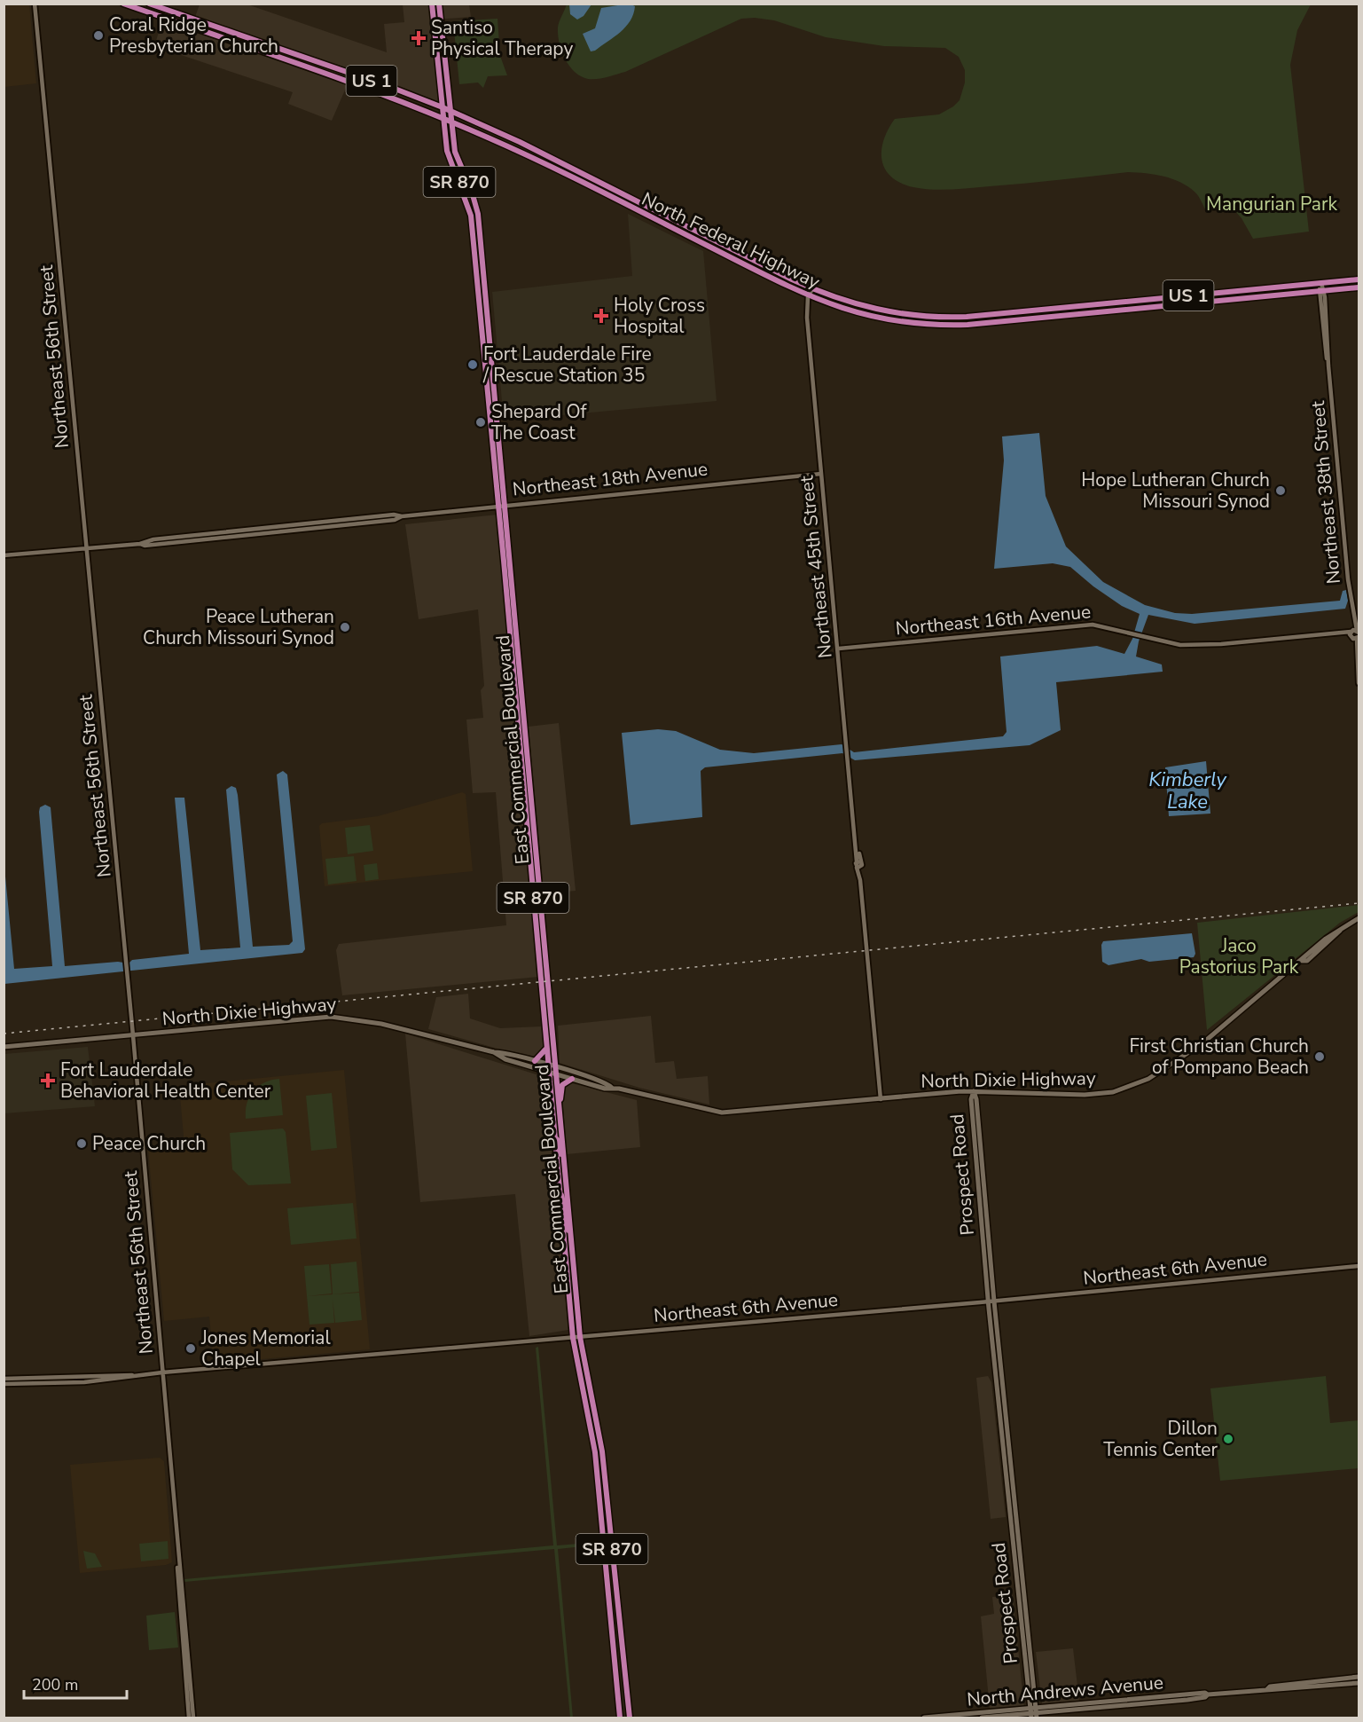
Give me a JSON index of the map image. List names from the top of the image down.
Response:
{
  "streets": {
    "main road": [
      "US 1",
      "SR 870",
      "North Federal Highway",
      "East Commercial Boulevard",
      "North Dixie Highway",
      "Prospect Road",
      "North Andrews Avenue"
    ],
    "street": [
      "Northeast 56th Street",
      "Northeast 18th Avenue",
      "Northeast 38th Street",
      "Northeast 45th Street",
      "Northeast 16th Avenue",
      "Northeast 6th Avenue"
    ]
  },
  "crossings": [
    ["North Federal Highway", "Northeast 38th Street"],
    ["North Federal Highway", "Northeast 45th Street"],
    ["North Federal Highway", "East Commercial Boulevard"],
    ["Northeast 56th Street", "Northeast 18th Avenue"],
    ["Northeast 56th Street", "North Dixie Highway"],
    ["Northeast 56th Street", "Northeast 6th Avenue"],
    ["Northeast 18th Avenue", "Northeast 45th Street"],
    ["Northeast 18th Avenue", "East Commercial Boulevard"],
    ["Northeast 38th Street", "Northeast 16th Avenue"],
    ["Northeast 45th Street", "Northeast 16th Avenue"],
    ["Northeast 45th Street", "North Dixie Highway"],
    ["East Commercial Boulevard", "North Dixie Highway"],
    ["East Commercial Boulevard", "Northeast 6th Avenue"],
    ["North Dixie Highway", "Prospect Road"],
    ["Prospect Road", "Northeast 6th Avenue"],
    ["Prospect Road", "North Andrews Avenue"]
  ],
  "water": ["Kimberly Lake"],
  "parks": ["Mangurian Park", "Jaco Pastorius Park"],
  "places": {
    "other": [
      "Coral Ridge Presbyterian Church",
      "Fort Lauderdale Fire / Rescue Station 35",
      "Shepard Of The Coast",
      "Hope Lutheran Church Missouri Synod",
      "Peace Lutheran Church Missouri Synod",
      "First Christian Church of Pompano Beach",
      "Peace Church",
      "Jones Memorial Chapel",
      "Dillon Tennis Center"
    ],
    "health": ["Santiso Physical Therapy", "Holy Cross Hospital", "Fort Lauderdale Behavioral Health Center"]
  },
  "scale_bar": "200 m"
}
